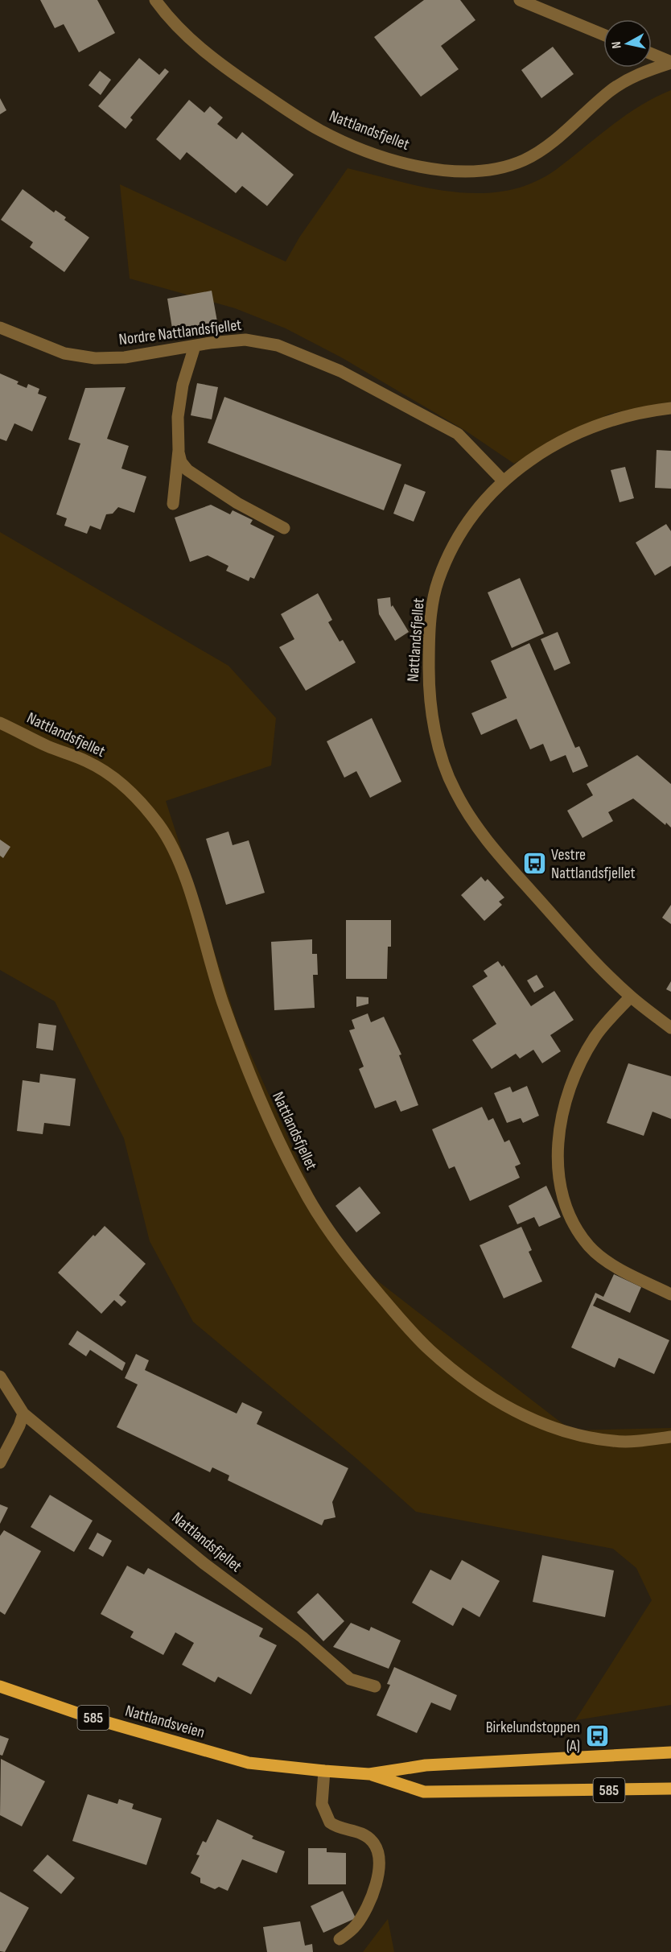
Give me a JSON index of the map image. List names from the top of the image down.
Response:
{
  "streets": {
    "main road": ["585", "Nattlandsveien"],
    "street": ["Nattlandsfjellet", "Nordre Nattlandsfjellet"]
  },
  "crossings": [
    ["Nattlandsfjellet", "Nordre Nattlandsfjellet"]
  ],
  "places": {
    "bus stop": ["Vestre Nattlandsfjellet", "Birkelundstoppen (A)"]
  },
  "north": "left"
}
